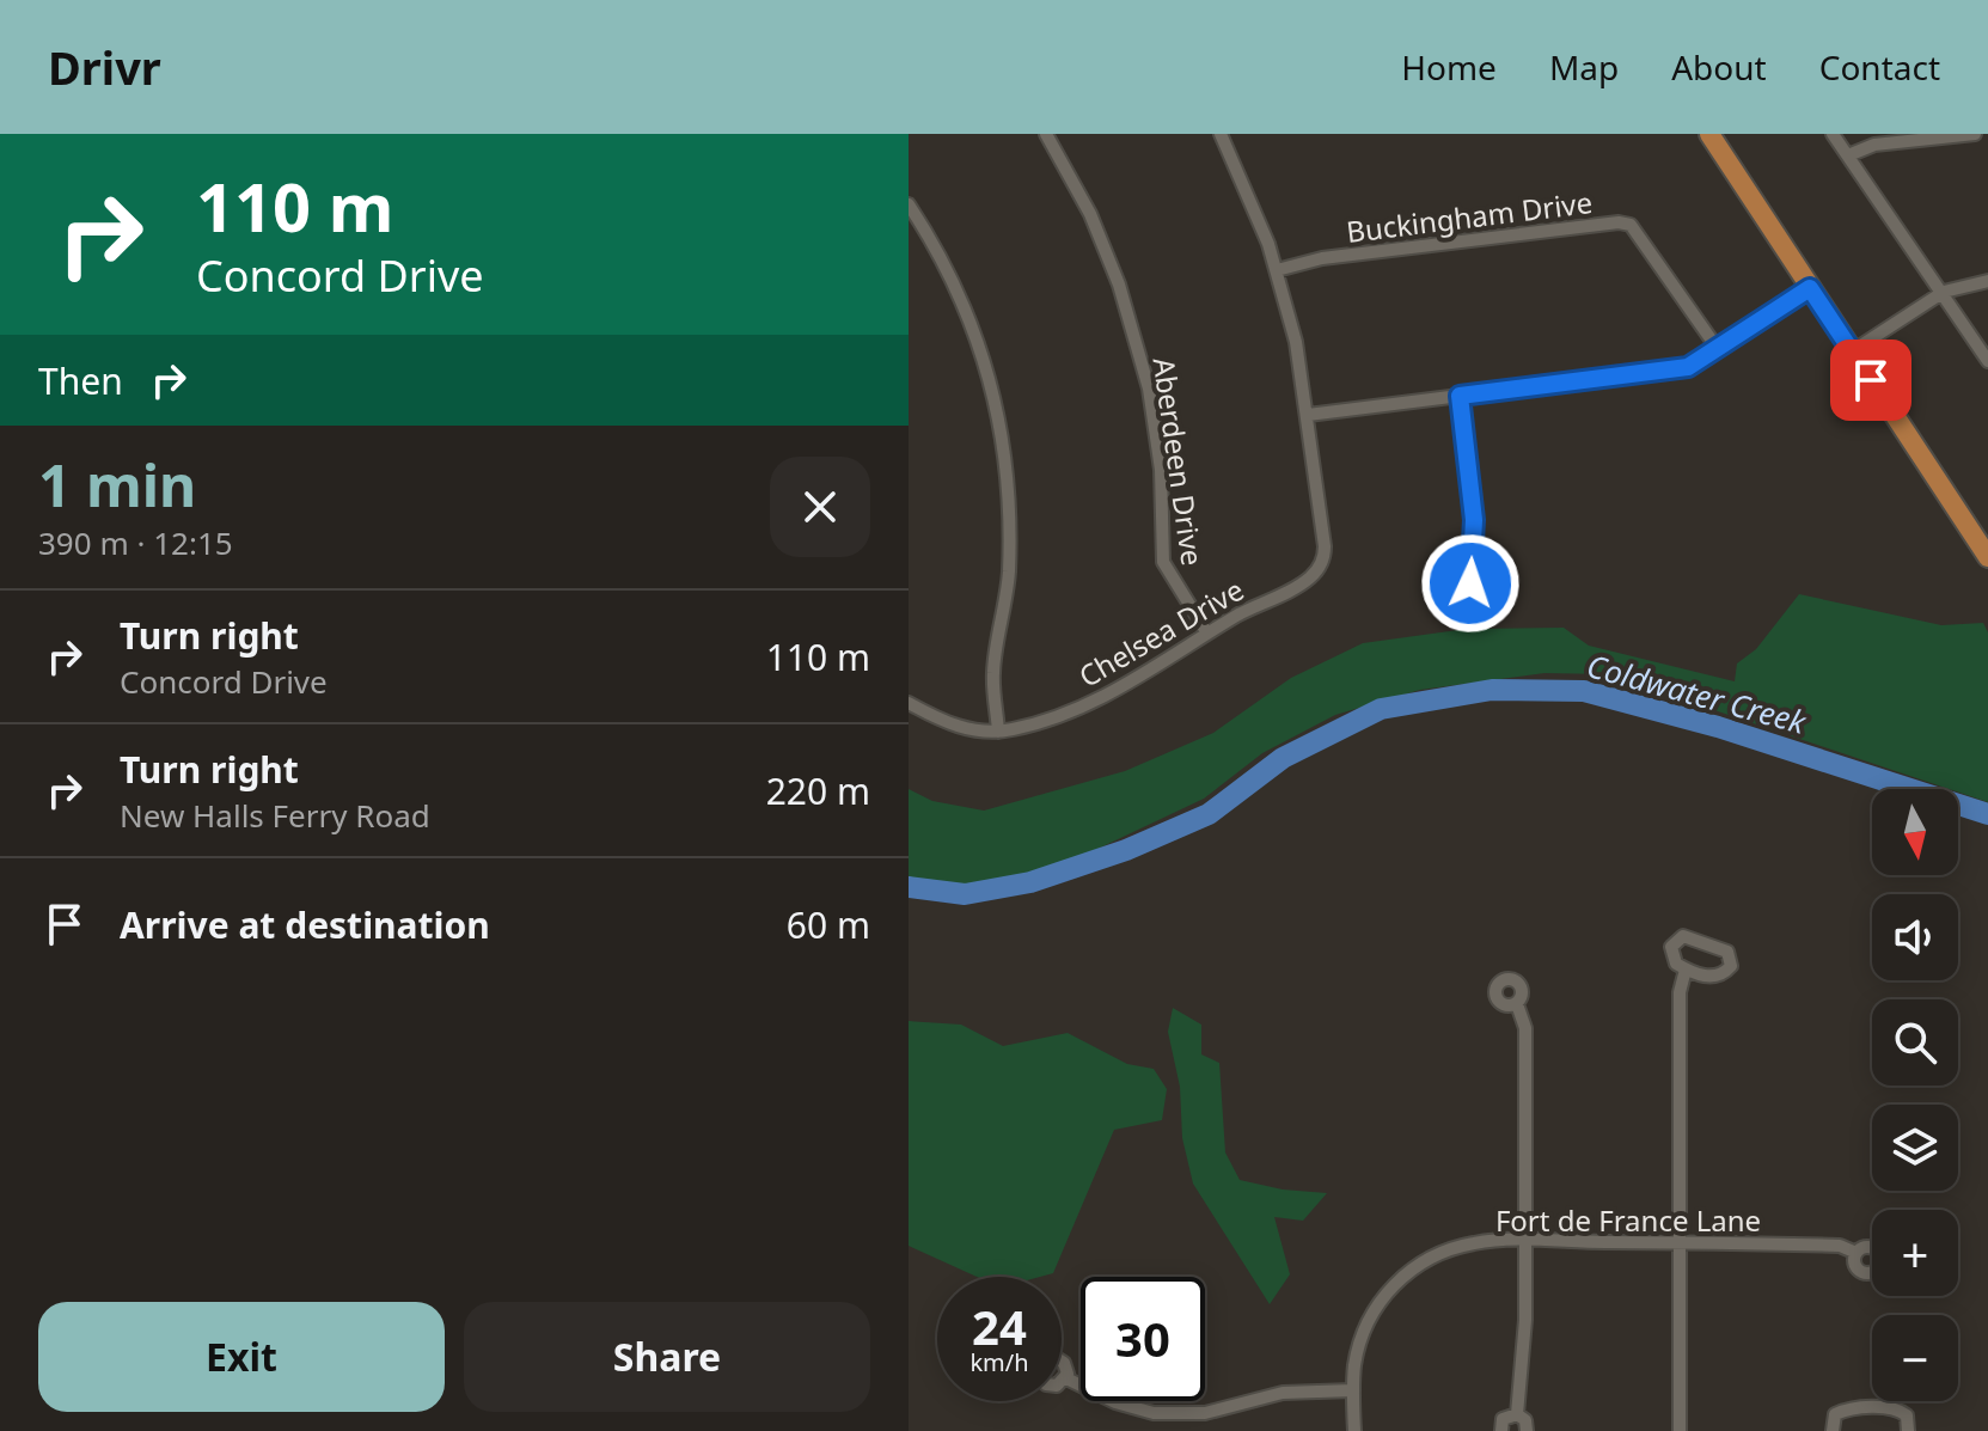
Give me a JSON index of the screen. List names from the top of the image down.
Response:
{
  "streets": {
    "street": [
      "Buckingham Drive",
      "Aberdeen Drive",
      "Chelsea Drive",
      "Fort de France Lane"
    ]
  },
  "crossings": [
    ["Aberdeen Drive", "Chelsea Drive"]
  ],
  "water": ["Coldwater Creek"],
  "north": "bottom",
  "page": {
    "header": "Drivr",
    "nav": [
      "Home",
      "Map",
      "About",
      "Contact"
    ],
    "turn": ["110 m", "Concord Drive"],
    "then": "Then",
    "heading": ["1 min", "390 m · 12:15"],
    "list": [
      {
        "name": "Turn right",
        "note": "Concord Drive",
        "value": "110 m"
      },
      {
        "name": "Turn right",
        "note": "New Halls Ferry Road",
        "value": "220 m"
      },
      {
        "name": "Arrive at destination",
        "value": "60 m"
      }
    ],
    "map_buttons": ["+", "−"],
    "speed": "24 km/h",
    "limit": "30",
    "buttons": ["Exit", "Share"]
  }
}
